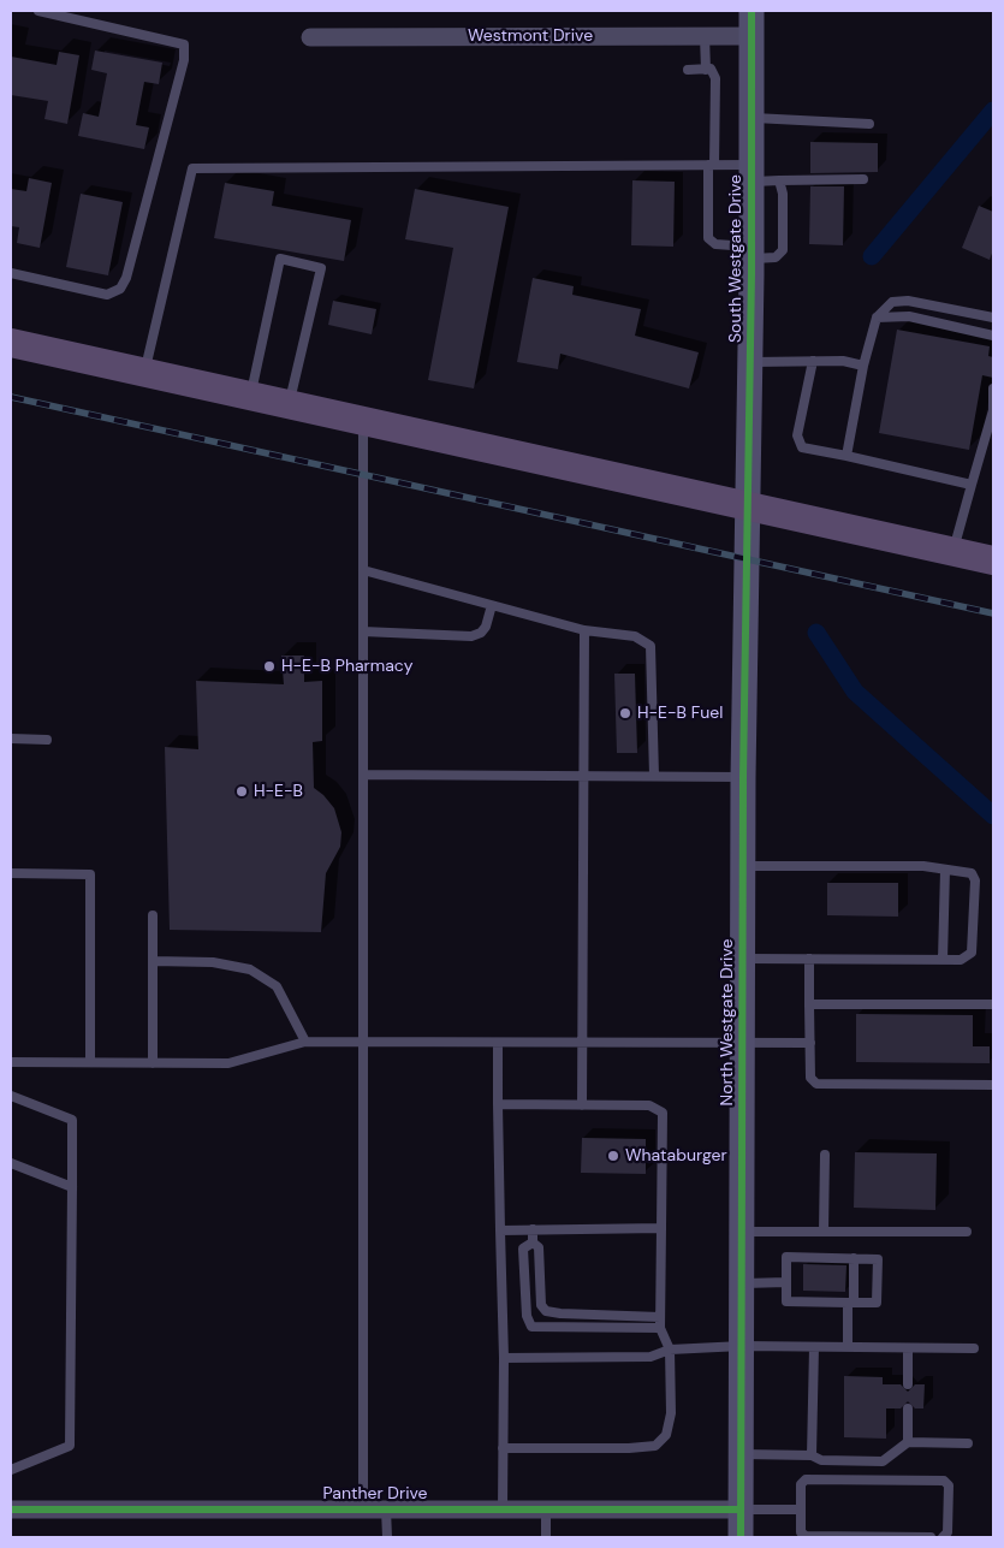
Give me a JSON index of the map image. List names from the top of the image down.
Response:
{
  "streets": {
    "street": [
      "Westmont Drive",
      "South Westgate Drive",
      "North Westgate Drive",
      "Panther Drive"
    ]
  },
  "crossings": [
    ["Westmont Drive", "South Westgate Drive"],
    ["South Westgate Drive", "North Westgate Drive"],
    ["North Westgate Drive", "Panther Drive"]
  ],
  "places": [
    "H-E-B Pharmacy",
    "H-E-B Fuel",
    "H-E-B",
    "Whataburger"
  ]
}
